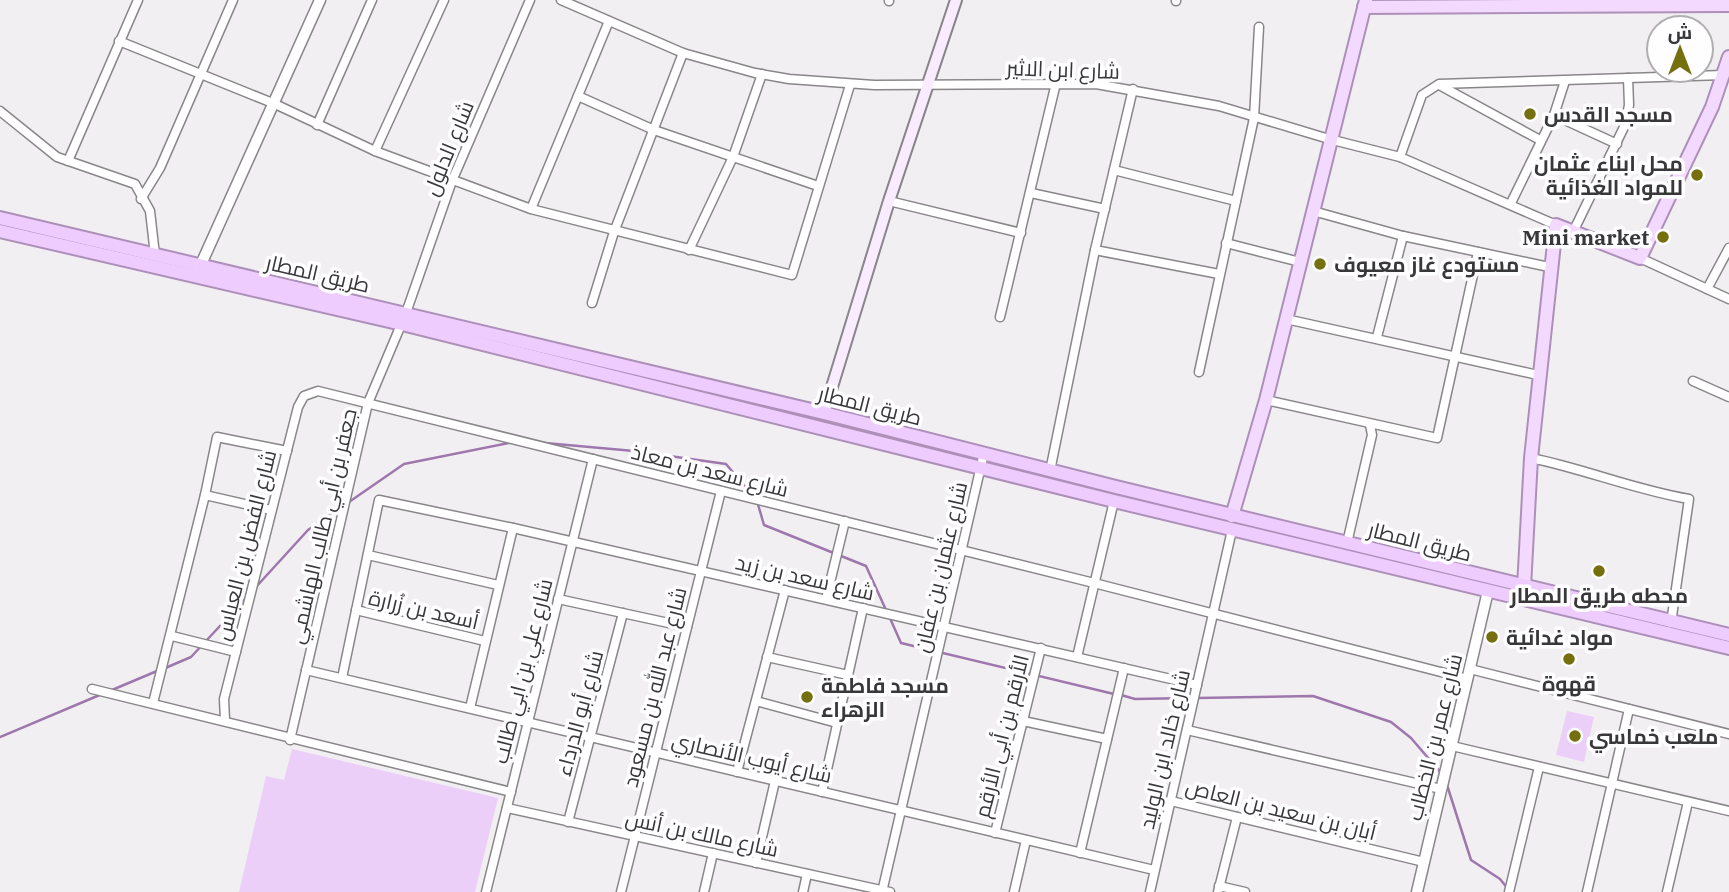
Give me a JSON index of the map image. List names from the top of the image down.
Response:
{
  "streets": {
    "highway": ["طريق المطار"],
    "street": [
      "شارع ابن الاثير",
      "شارع الدلول",
      "شارع سعد بن معاذ",
      "جعفر بن أبي طالب الهاشمي",
      "شارع الفضل بن العباس",
      "شارع عثمان بن عفان",
      "شارع سعد بن زيد",
      "أسعد بن زُرارة",
      "شارع علي بن ابي طالب",
      "شارع عبد الله بن مسعود",
      "شارع أبو الدرداء",
      "الأرقم بن أبي الأرقم",
      "شارع عمر بن الخطاب",
      "شارع خالد ابن الوليد",
      "شارع أيوب الأنصاري",
      "أبان بن سعيد بن العاص",
      "شارع مالك بن أنس"
    ]
  },
  "crossings": [
    ["شارع الدلول", "طريق المطار"],
    ["شارع الدلول", "جعفر بن أبي طالب الهاشمي"],
    ["طريق المطار", "جعفر بن أبي طالب الهاشمي"],
    ["طريق المطار", "شارع عثمان بن عفان"],
    ["طريق المطار", "شارع عمر بن الخطاب"],
    ["طريق المطار", "شارع خالد ابن الوليد"],
    ["شارع سعد بن معاذ", "جعفر بن أبي طالب الهاشمي"],
    ["شارع سعد بن معاذ", "شارع الفضل بن العباس"],
    ["شارع سعد بن معاذ", "شارع عثمان بن عفان"],
    ["شارع سعد بن معاذ", "شارع علي بن ابي طالب"],
    ["شارع سعد بن معاذ", "شارع عبد الله بن مسعود"],
    ["شارع سعد بن معاذ", "شارع عمر بن الخطاب"],
    ["شارع سعد بن معاذ", "شارع خالد ابن الوليد"],
    ["جعفر بن أبي طالب الهاشمي", "شارع أيوب الأنصاري"],
    ["شارع عثمان بن عفان", "شارع سعد بن زيد"],
    ["شارع عثمان بن عفان", "شارع أيوب الأنصاري"],
    ["شارع عثمان بن عفان", "شارع مالك بن أنس"],
    ["شارع سعد بن زيد", "شارع علي بن ابي طالب"],
    ["شارع سعد بن زيد", "شارع عبد الله بن مسعود"],
    ["شارع سعد بن زيد", "الأرقم بن أبي الأرقم"],
    ["شارع سعد بن زيد", "شارع خالد ابن الوليد"],
    ["شارع علي بن ابي طالب", "شارع أيوب الأنصاري"],
    ["شارع علي بن ابي طالب", "شارع مالك بن أنس"],
    ["شارع عبد الله بن مسعود", "شارع أيوب الأنصاري"],
    ["شارع عبد الله بن مسعود", "شارع مالك بن أنس"],
    ["شارع أبو الدرداء", "شارع أيوب الأنصاري"],
    ["شارع أبو الدرداء", "شارع مالك بن أنس"],
    ["الأرقم بن أبي الأرقم", "شارع أيوب الأنصاري"],
    ["شارع عمر بن الخطاب", "أبان بن سعيد بن العاص"],
    ["شارع خالد ابن الوليد", "شارع أيوب الأنصاري"],
    ["شارع خالد ابن الوليد", "أبان بن سعيد بن العاص"]
  ],
  "places": [
    "مسجد القدس",
    "محل ابناء عثمان للمواد الغذائية",
    "Mini market",
    "مستودع غاز معيوف",
    "محطه طريق المطار",
    "مواد غدائية",
    "قهوة",
    "مسجد فاطمة الزهراء",
    "ملعب خماسي"
  ],
  "north": "top"
}
